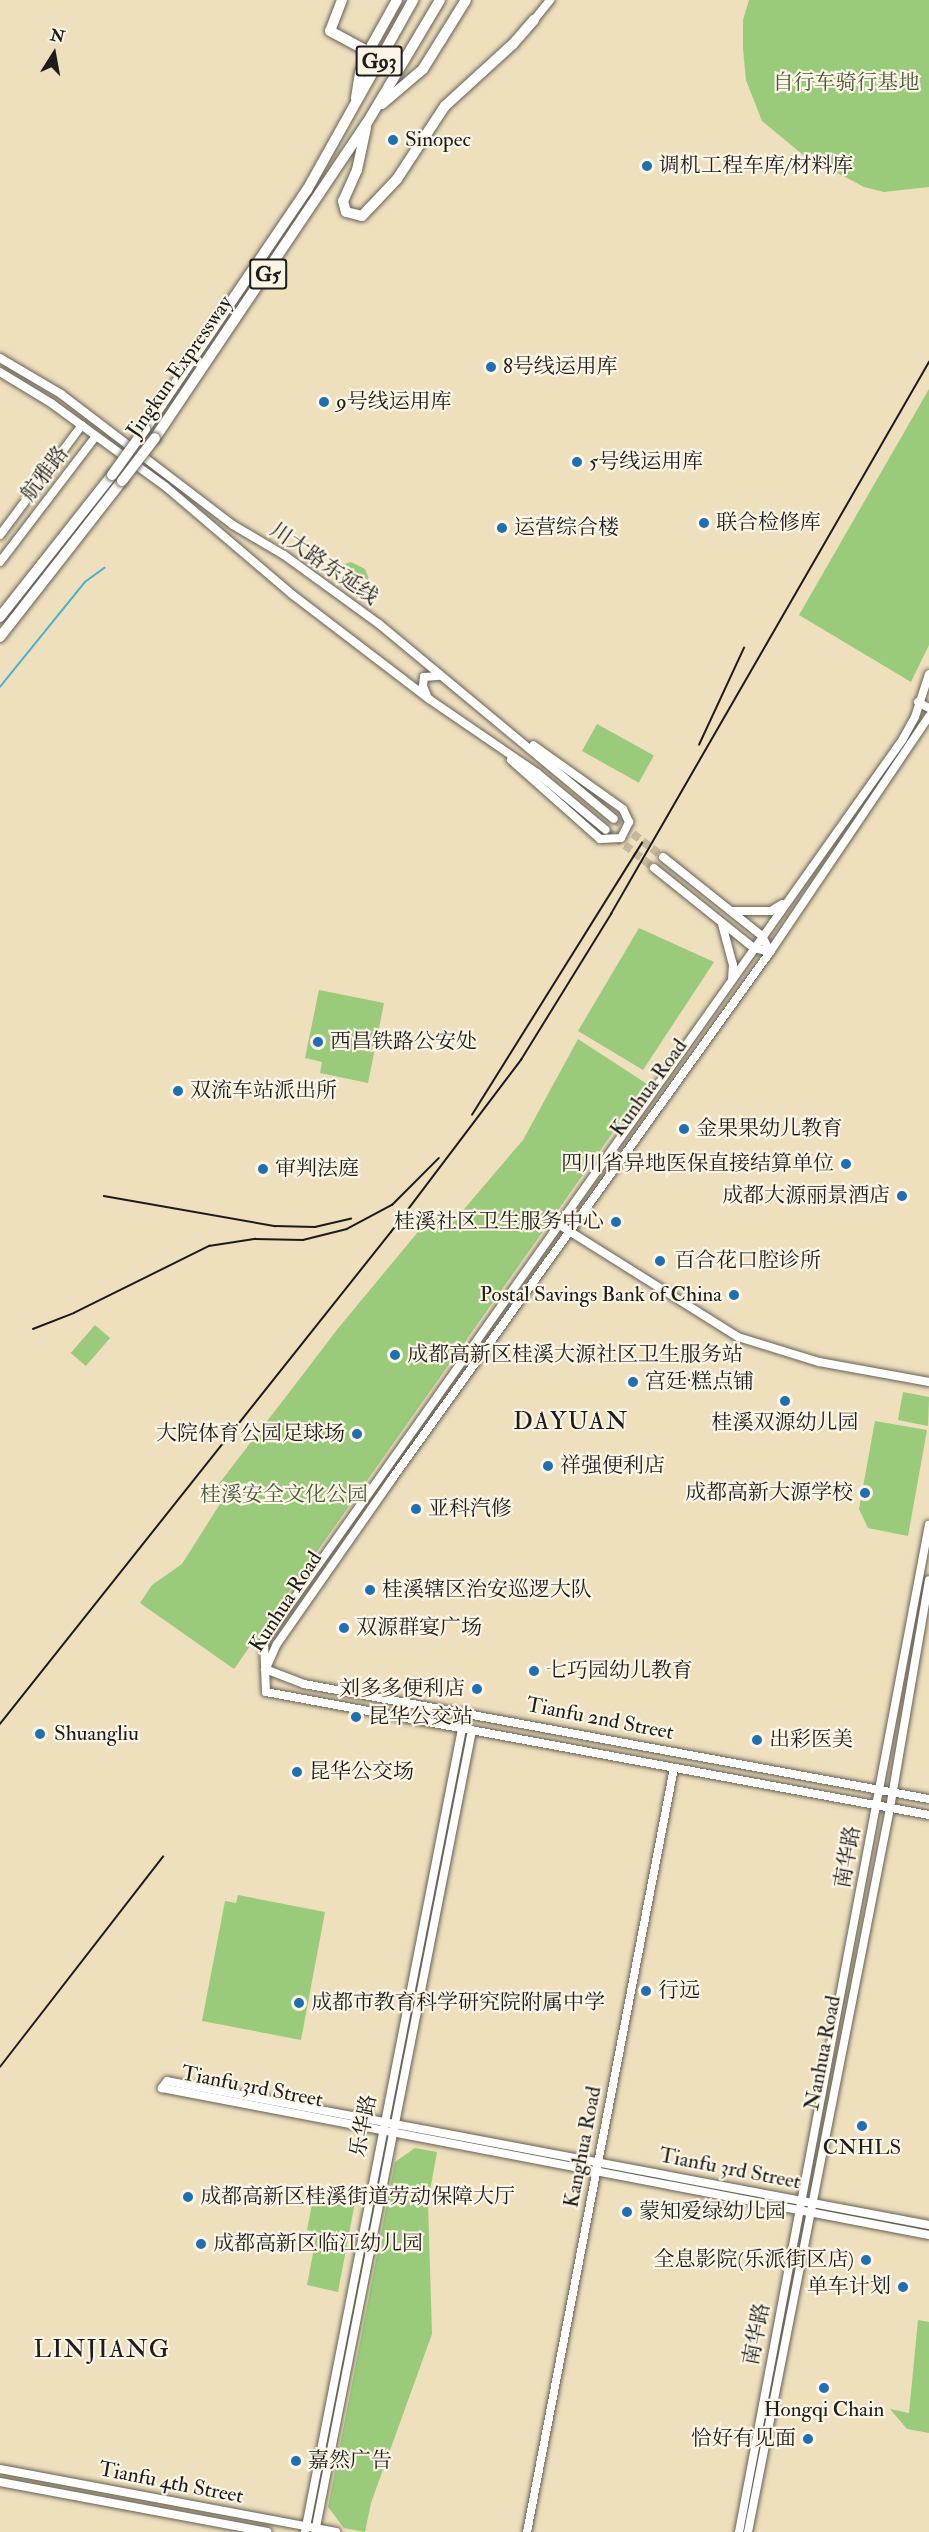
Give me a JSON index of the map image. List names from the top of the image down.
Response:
{
  "streets": {
    "highway": ["G93", "G5", "Jingkun Expressway"],
    "main road": [
      "川大路东延线",
      "Kunhua Road",
      "Tianfu 2nd Street",
      "南华路",
      "Nanhua Road",
      "Tianfu 4th Street"
    ],
    "street": [
      "航雅路",
      "Tianfu 3rd Street",
      "乐华路",
      "Kanghua Road"
    ]
  },
  "crossings": [
    ["G93", "G5"],
    ["G93", "Jingkun Expressway"],
    ["G5", "Jingkun Expressway"],
    ["航雅路", "川大路东延线"],
    ["Kunhua Road", "Tianfu 2nd Street"],
    ["Tianfu 2nd Street", "南华路"],
    ["Tianfu 2nd Street", "Nanhua Road"],
    ["Tianfu 2nd Street", "乐华路"],
    ["Tianfu 2nd Street", "Kanghua Road"],
    ["南华路", "Tianfu 3rd Street"],
    ["Nanhua Road", "Tianfu 3rd Street"],
    ["Tianfu 3rd Street", "乐华路"],
    ["Tianfu 3rd Street", "Kanghua Road"],
    ["乐华路", "Tianfu 4th Street"]
  ],
  "districts": ["DAYUAN", "LINJIANG"],
  "parks": ["自行车骑行基地", "桂溪安全文化公园"],
  "places": [
    "Sinopec",
    "调机工程车库/材料库",
    "8号线运用库",
    "9号线运用库",
    "5号线运用库",
    "联合检修库",
    "运营综合楼",
    "西昌铁路公安处",
    "双流车站派出所",
    "金果果幼儿教育",
    "四川省异地医保直接结算单位",
    "审判法庭",
    "成都大源丽景酒店",
    "桂溪社区卫生服务中心",
    "百合花口腔诊所",
    "Postal Savings Bank of China",
    "成都高新区桂溪大源社区卫生服务站",
    "宫廷·糕点铺",
    "桂溪双源幼儿园",
    "大院体育公园足球场",
    "祥强便利店",
    "成都高新大源学校",
    "亚科汽修",
    "桂溪辖区治安巡逻大队",
    "双源群宴广场",
    "七巧园幼儿教育",
    "刘多多便利店",
    "昆华公交站",
    "Shuangliu",
    "出彩医美",
    "昆华公交场",
    "行远",
    "成都市教育科学研究院附属中学",
    "CNHLS",
    "成都高新区桂溪街道劳动保障大厅",
    "蒙知爱绿幼儿园",
    "成都高新区临江幼儿园",
    "全息影院(乐派街区店)",
    "单车计划",
    "Hongqi Chain",
    "恰好有见面",
    "嘉然广告"
  ],
  "north": "top"
}
